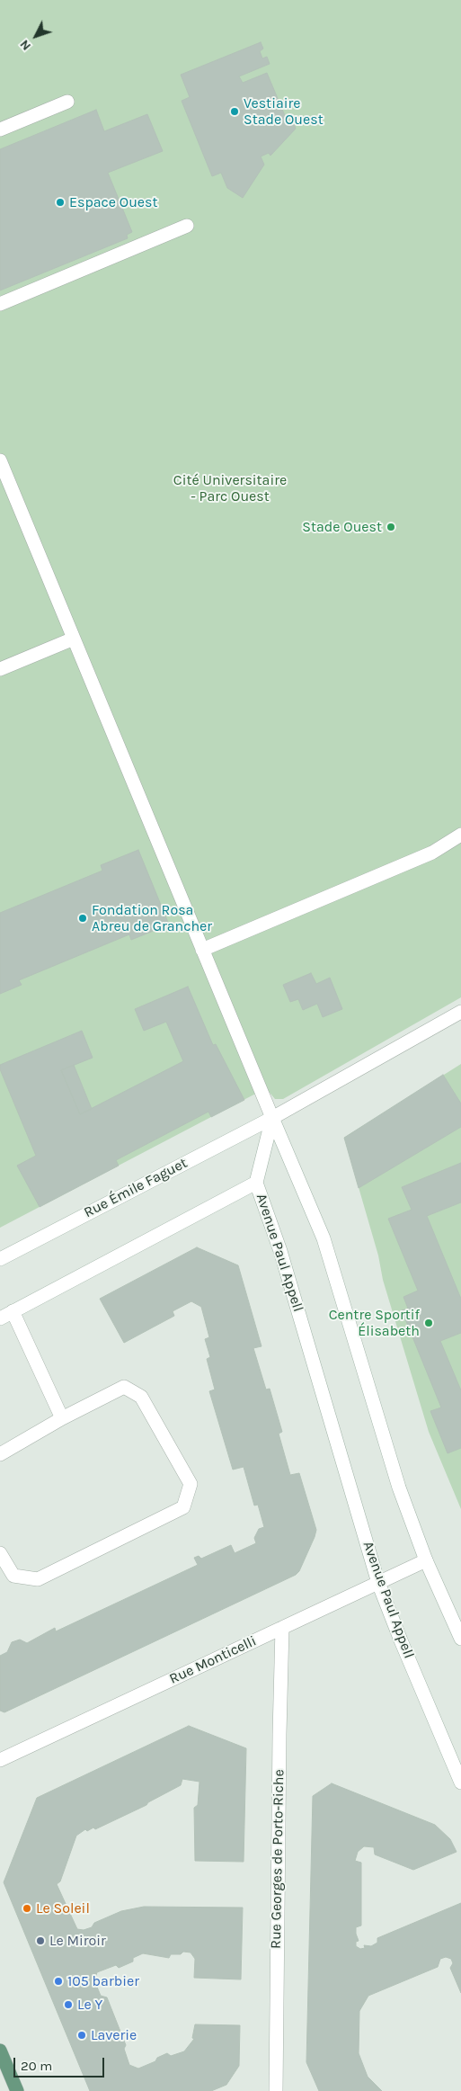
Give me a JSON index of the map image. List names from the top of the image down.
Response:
{
  "streets": {
    "street": [
      "Rue Émile Faguet",
      "Avenue Paul Appell",
      "Rue Monticelli",
      "Rue Georges de Porto-Riche"
    ]
  },
  "crossings": [
    ["Rue Émile Faguet", "Avenue Paul Appell"],
    ["Avenue Paul Appell", "Rue Monticelli"],
    ["Rue Monticelli", "Rue Georges de Porto-Riche"]
  ],
  "parks": ["Cité Universitaire - Parc Ouest"],
  "places": [
    "Vestiaire Stade Ouest",
    "Espace Ouest",
    "Stade Ouest",
    "Fondation Rosa Abreu de Grancher",
    "Centre Sportif Élisabeth",
    "Le Soleil",
    "Le Miroir",
    "105 barbier",
    "Le Y",
    "Laverie"
  ],
  "scale_bar": "20 m",
  "north": "bottom left"
}
